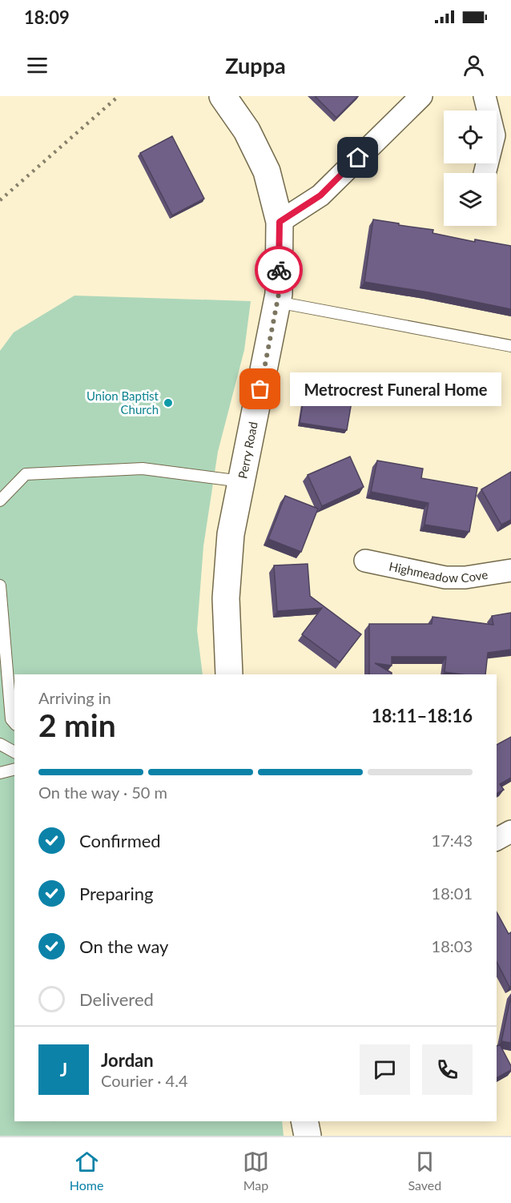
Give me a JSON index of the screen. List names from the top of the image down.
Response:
{
  "streets": {
    "street": ["Perry Road", "Highmeadow Cove"]
  },
  "places": ["Metrocrest Funeral Home", "Union Baptist Church"],
  "page": {
    "status": "18:09",
    "header": "Zuppa",
    "bubble": "Metrocrest Funeral Home",
    "heading": ["2 min", "Arriving in", "18:11–18:16"],
    "panel": ["Jordan", "Courier · 4.4"],
    "bar": "On the way · 50 m",
    "list": [
      ["Confirmed", "17:43"],
      ["Preparing", "18:01"],
      ["On the way", "18:03"],
      "Delivered"
    ],
    "round": "J",
    "tabs": ["Home", "Map", "Saved"]
  }
}
